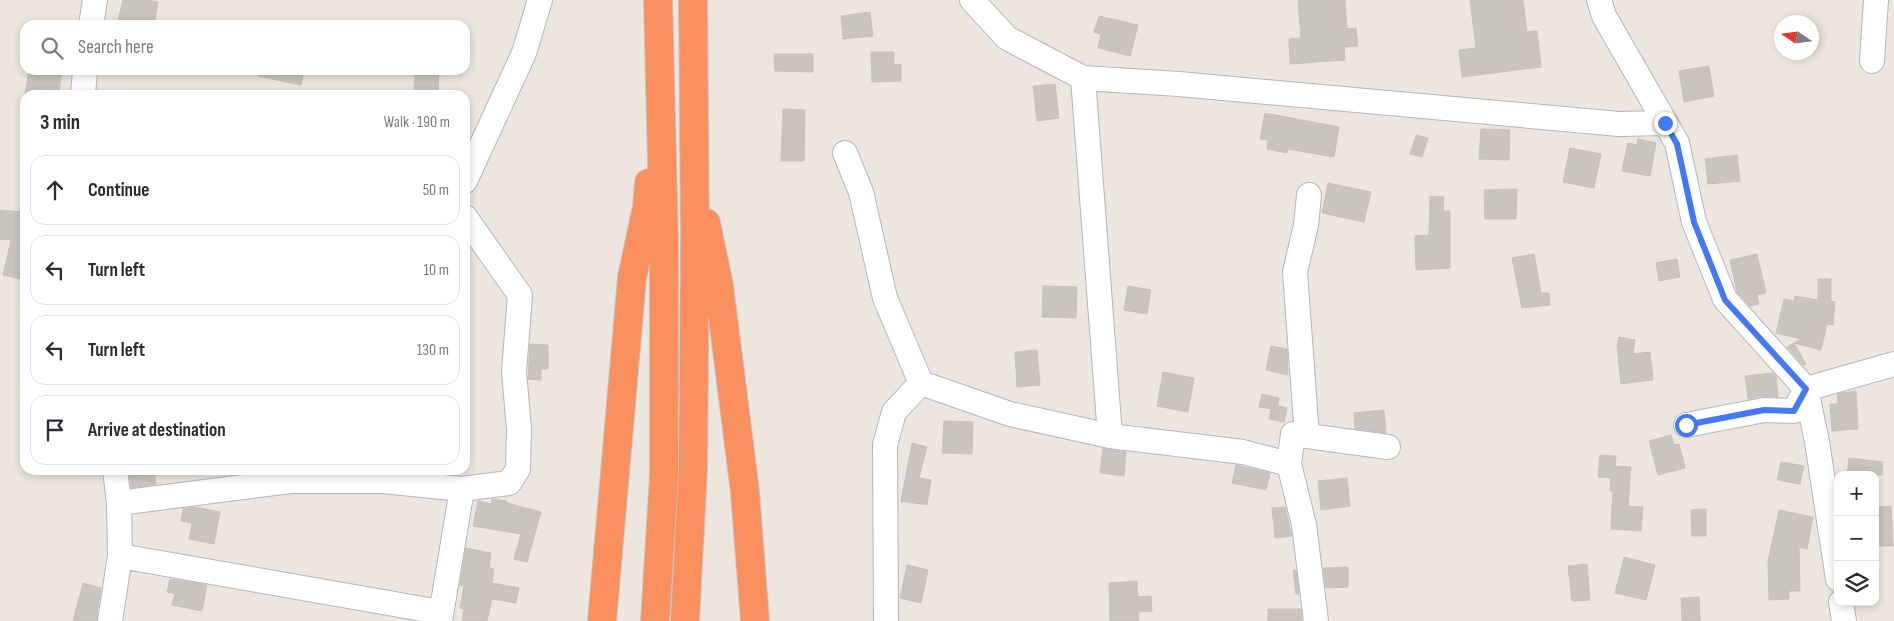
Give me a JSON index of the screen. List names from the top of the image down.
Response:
{
  "north": "left",
  "page": {
    "search": "Search here",
    "heading": ["3 min", "Walk · 190 m"],
    "list": [
      ["Continue", "50 m"],
      ["Turn left", "10 m"],
      ["Turn left", "130 m"],
      "Arrive at destination"
    ],
    "map_buttons": ["+", "−"]
  }
}
